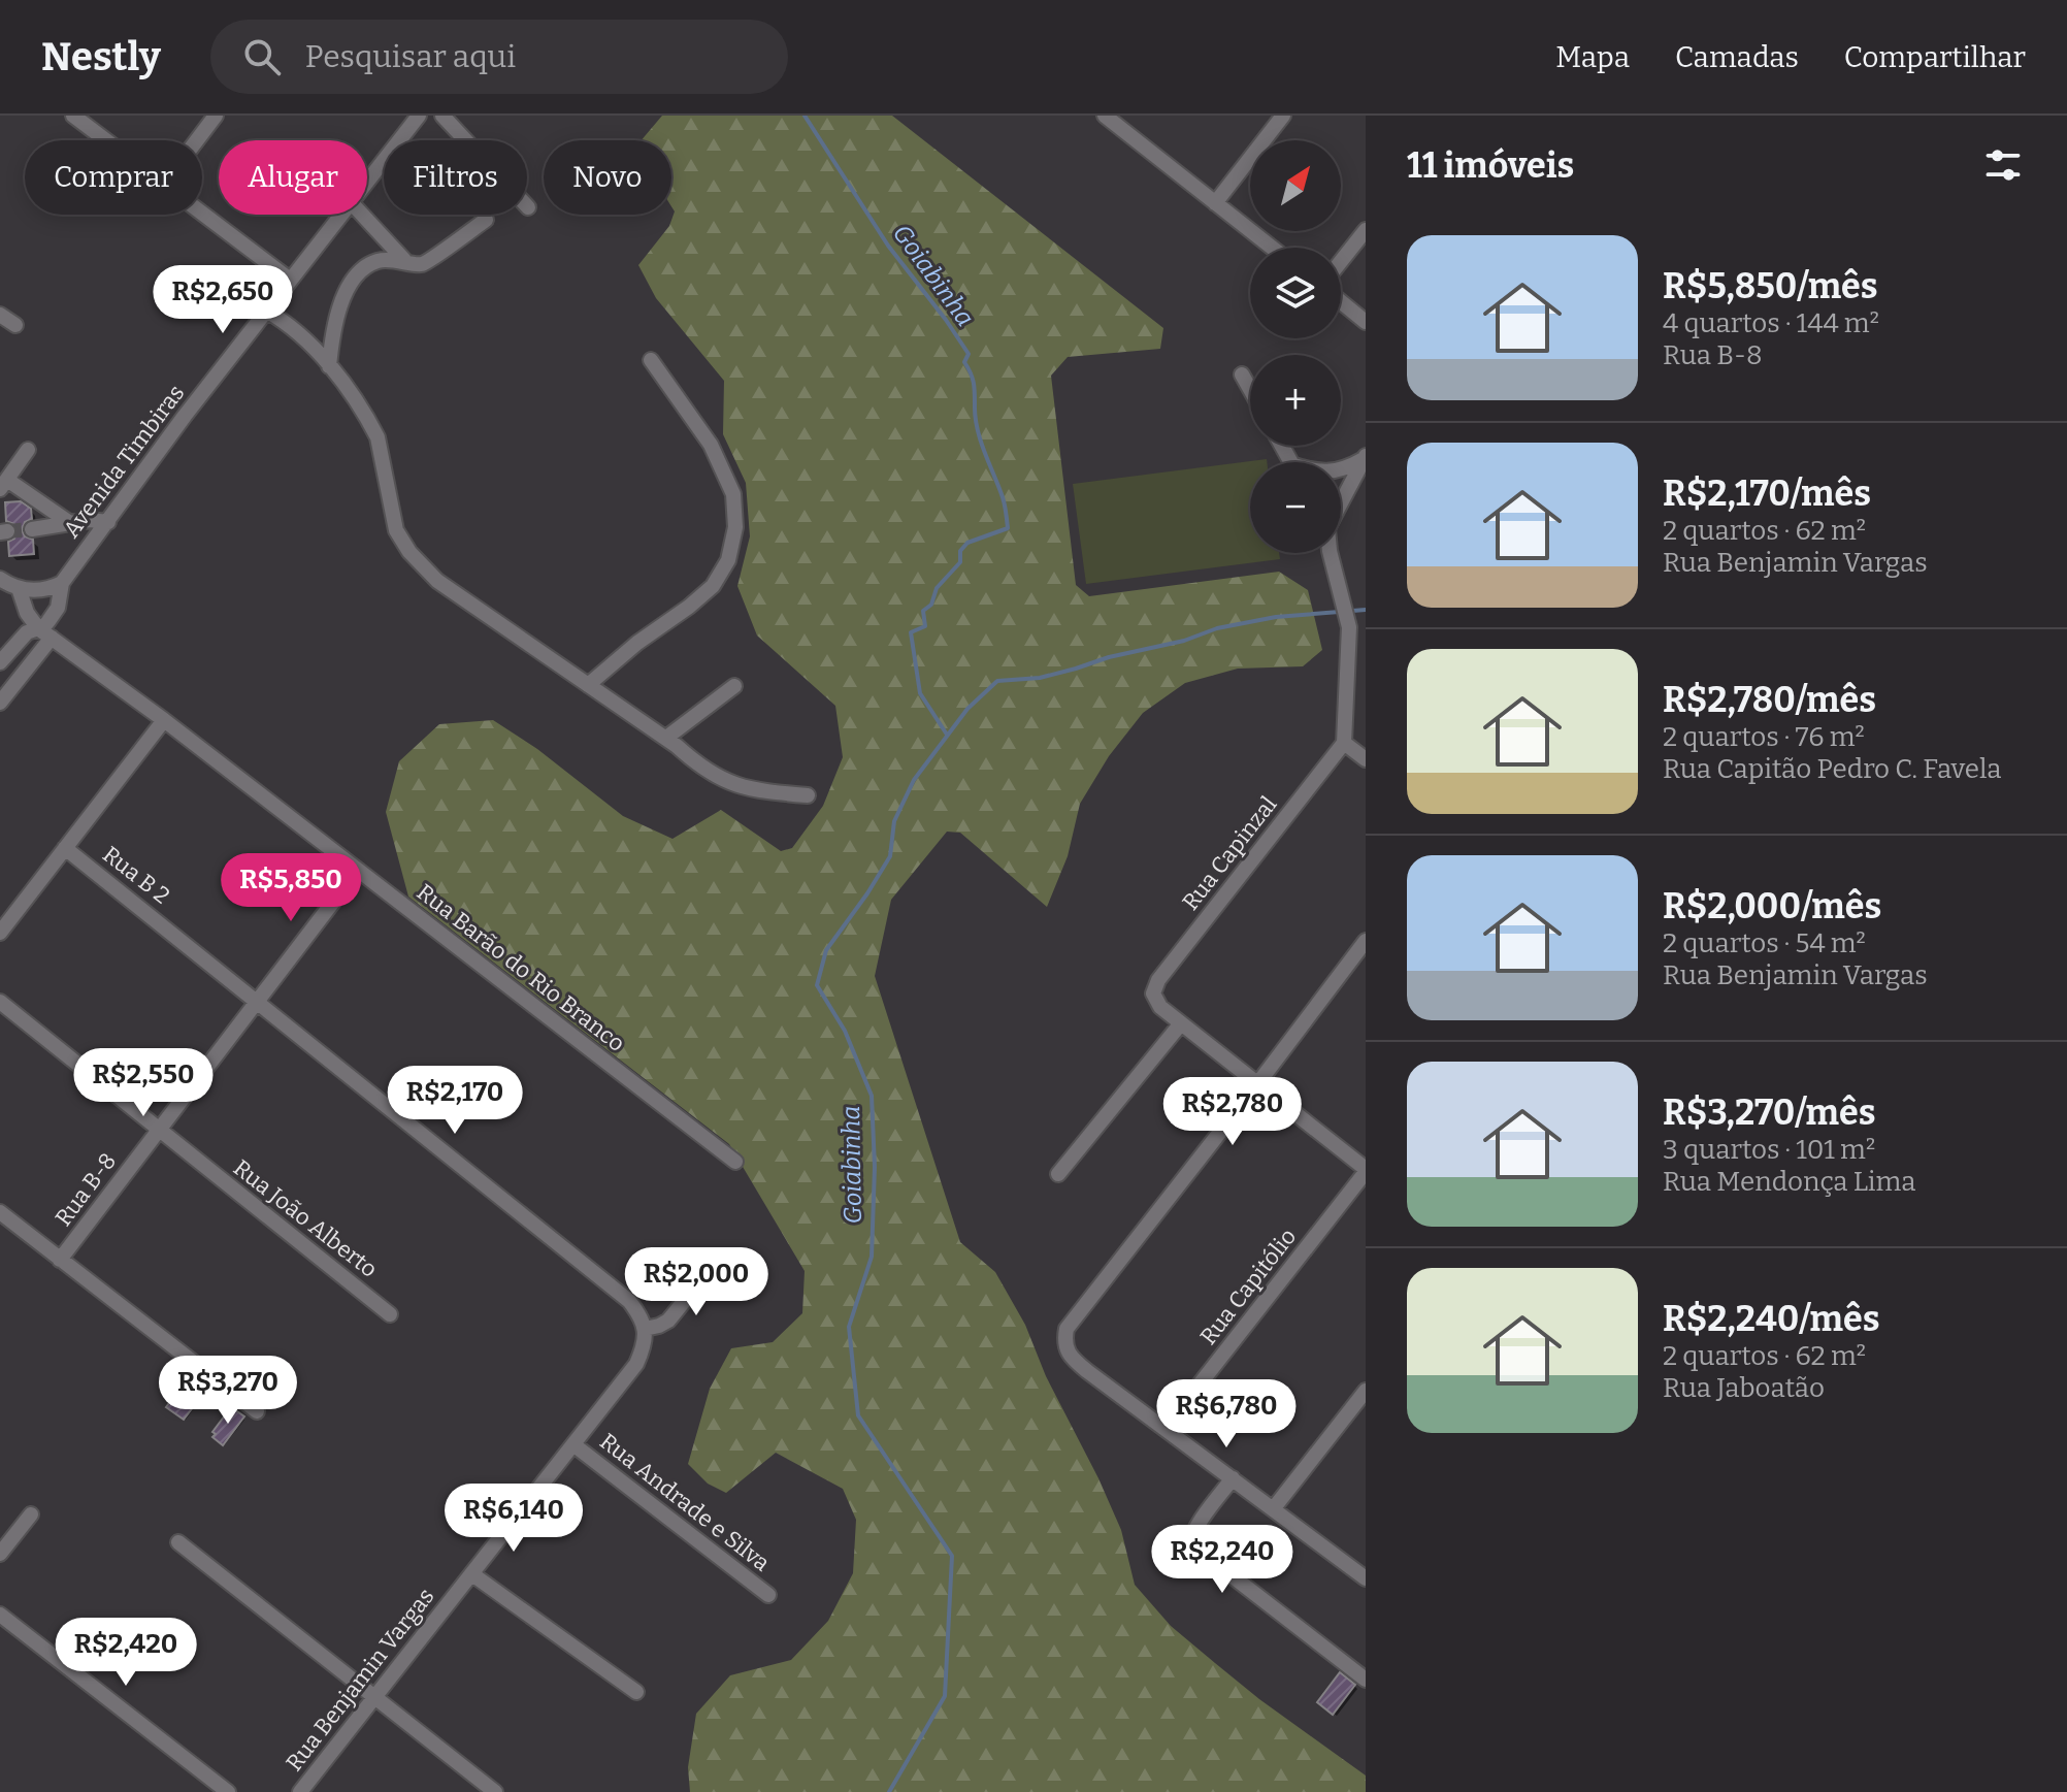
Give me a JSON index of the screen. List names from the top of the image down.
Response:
{
  "streets": {
    "street": [
      "Avenida Timbiras",
      "Rua Capinzal",
      "Rua B 2",
      "Rua Barão do Rio Branco",
      "Rua B-8",
      "Rua João Alberto",
      "Rua Capitólio",
      "Rua Andrade e Silva",
      "Rua Benjamin Vargas"
    ]
  },
  "crossings": [
    ["Avenida Timbiras", "Rua Barão do Rio Branco"],
    ["Rua B 2", "Rua B-8"],
    ["Rua Barão do Rio Branco", "Rua B-8"],
    ["Rua B-8", "Rua João Alberto"],
    ["Rua Andrade e Silva", "Rua Benjamin Vargas"]
  ],
  "water": ["Goiabinha"],
  "north": "top right",
  "page": {
    "header": "Nestly",
    "search": "Pesquisar aqui",
    "nav": ["Mapa", "Camadas", "Compartilhar"],
    "heading": "11 imóveis",
    "map_buttons": ["+", "−"],
    "chip": [
      "Comprar",
      "Alugar",
      "Filtros",
      "Novo"
    ],
    "list": [
      {
        "name": "R$5,850/mês",
        "note": "4 quartos · 144 m² · Rua B-8"
      },
      {
        "name": "R$2,170/mês",
        "note": "2 quartos · 62 m² · Rua Benjamin Vargas"
      },
      {
        "name": "R$2,780/mês",
        "note": "2 quartos · 76 m² · Rua Capitão Pedro C. Favela"
      },
      {
        "name": "R$2,000/mês",
        "note": "2 quartos · 54 m² · Rua Benjamin Vargas"
      },
      {
        "name": "R$3,270/mês",
        "note": "3 quartos · 101 m² · Rua Mendonça Lima"
      },
      {
        "name": "R$2,240/mês",
        "note": "2 quartos · 62 m² · Rua Jaboatão"
      }
    ],
    "price": [
      "R$2,650",
      "R$5,850",
      "R$2,550",
      "R$2,170",
      "R$2,780",
      "R$2,000",
      "R$3,270",
      "R$6,780",
      "R$6,140",
      "R$2,240",
      "R$2,420"
    ]
  }
}
